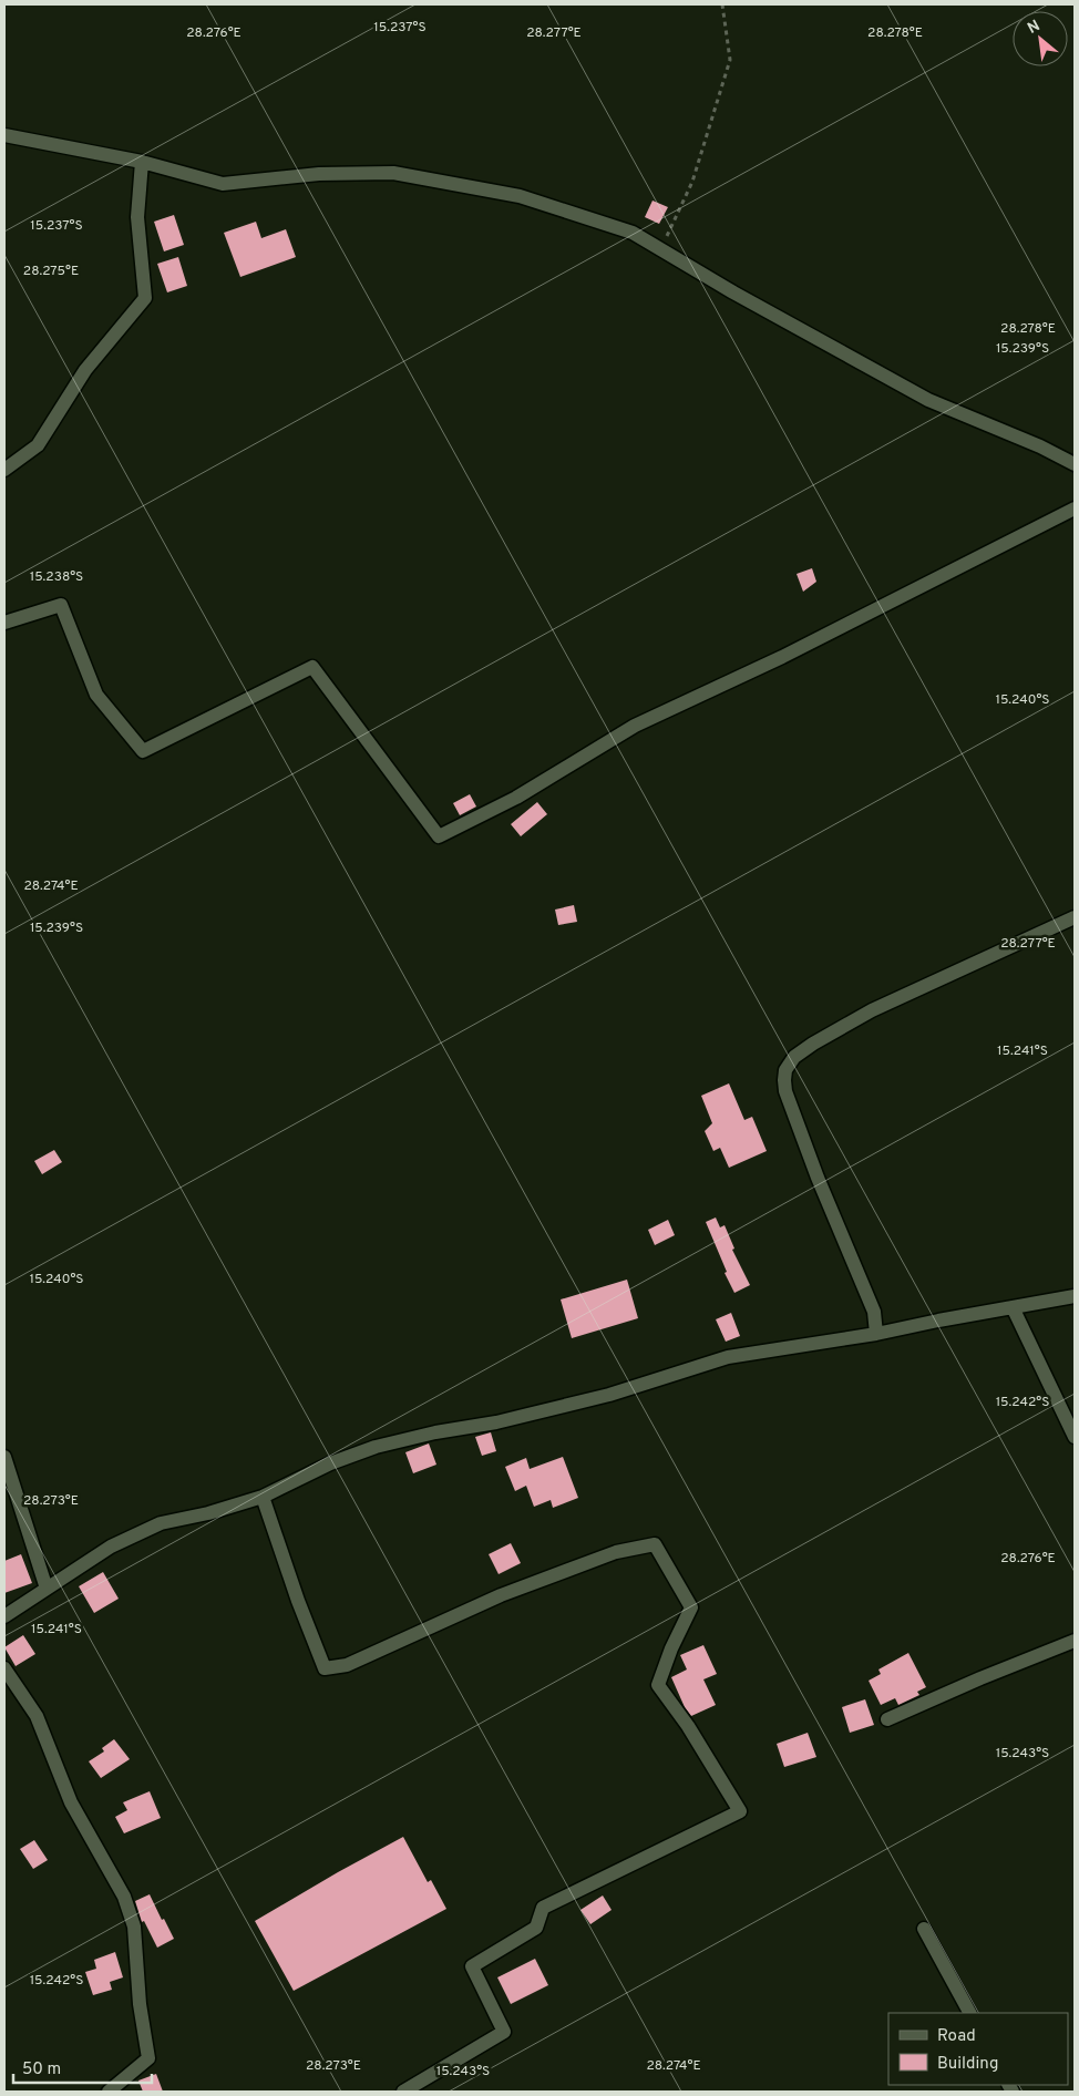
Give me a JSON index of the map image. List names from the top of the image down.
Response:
{
  "legend": ["Road", "Building"],
  "scale_bar": "50 m",
  "north": "top left",
  "coordinates": [
    "15.237°S",
    "28.276°E",
    "28.277°E",
    "28.278°E",
    "28.275°E",
    "15.239°S",
    "15.238°S",
    "15.240°S",
    "28.274°E",
    "15.241°S",
    "15.242°S",
    "28.273°E",
    "15.243°S"
  ]
}
